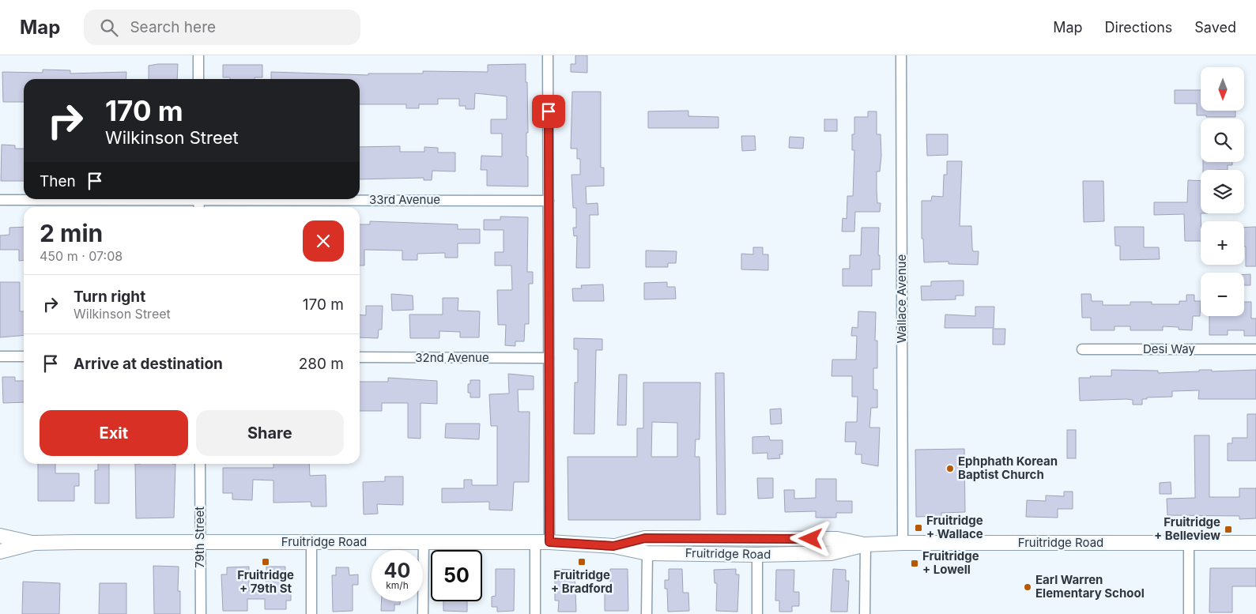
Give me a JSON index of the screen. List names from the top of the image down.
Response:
{
  "streets": {
    "main road": ["Fruitridge Road"],
    "street": [
      "33rd Avenue",
      "Wallace Avenue",
      "Desi Way",
      "32nd Avenue",
      "79th Street"
    ]
  },
  "crossings": [
    ["Wallace Avenue", "Fruitridge Road"],
    ["79th Street", "Fruitridge Road"]
  ],
  "places": {
    "other": ["Ephphath Korean Baptist Church", "Earl Warren Elementary School"],
    "transit": [
      "Fruitridge + Wallace",
      "Fruitridge + Belleview",
      "Fruitridge + 79th St",
      "Fruitridge + Bradford",
      "Fruitridge + Lowell"
    ]
  },
  "north": "bottom",
  "page": {
    "header": "Map",
    "search": "Search here",
    "nav": ["Map", "Directions", "Saved"],
    "map_buttons": ["+", "−"],
    "turn": ["170 m", "Wilkinson Street"],
    "then": "Then",
    "heading": ["2 min", "450 m · 07:08"],
    "list": [
      {
        "name": "Turn right",
        "note": "Wilkinson Street",
        "value": "170 m"
      },
      {
        "name": "Arrive at destination",
        "value": "280 m"
      }
    ],
    "buttons": ["Exit", "Share"],
    "speed": "40 km/h",
    "limit": "50"
  }
}
